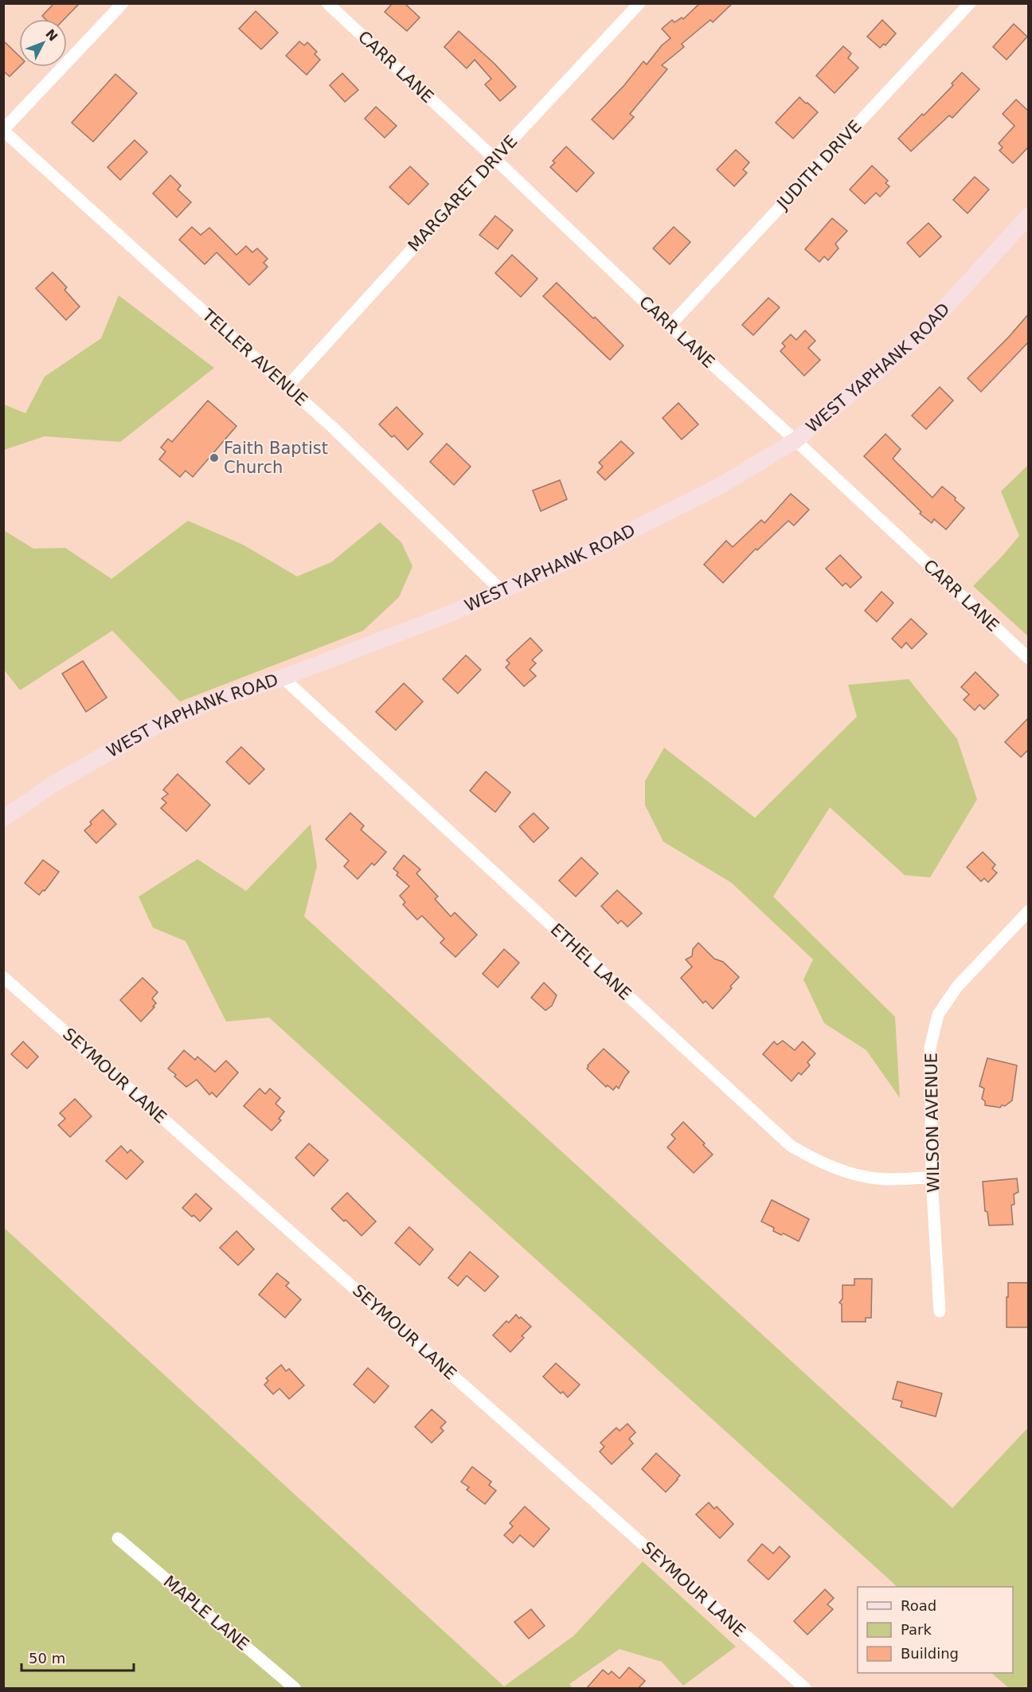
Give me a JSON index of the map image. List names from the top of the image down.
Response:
{
  "streets": {
    "street": [
      "CARR LANE",
      "JUDITH DRIVE",
      "MARGARET DRIVE",
      "TELLER AVENUE",
      "WEST YAPHANK ROAD",
      "ETHEL LANE",
      "SEYMOUR LANE",
      "WILSON AVENUE",
      "MAPLE LANE"
    ]
  },
  "crossings": [
    ["CARR LANE", "JUDITH DRIVE"],
    ["CARR LANE", "MARGARET DRIVE"],
    ["CARR LANE", "WEST YAPHANK ROAD"],
    ["MARGARET DRIVE", "TELLER AVENUE"],
    ["TELLER AVENUE", "WEST YAPHANK ROAD"],
    ["WEST YAPHANK ROAD", "ETHEL LANE"],
    ["ETHEL LANE", "WILSON AVENUE"]
  ],
  "places": ["Faith Baptist Church"],
  "legend": ["Road", "Park", "Building"],
  "scale_bar": "50 m",
  "north": "top right"
}
